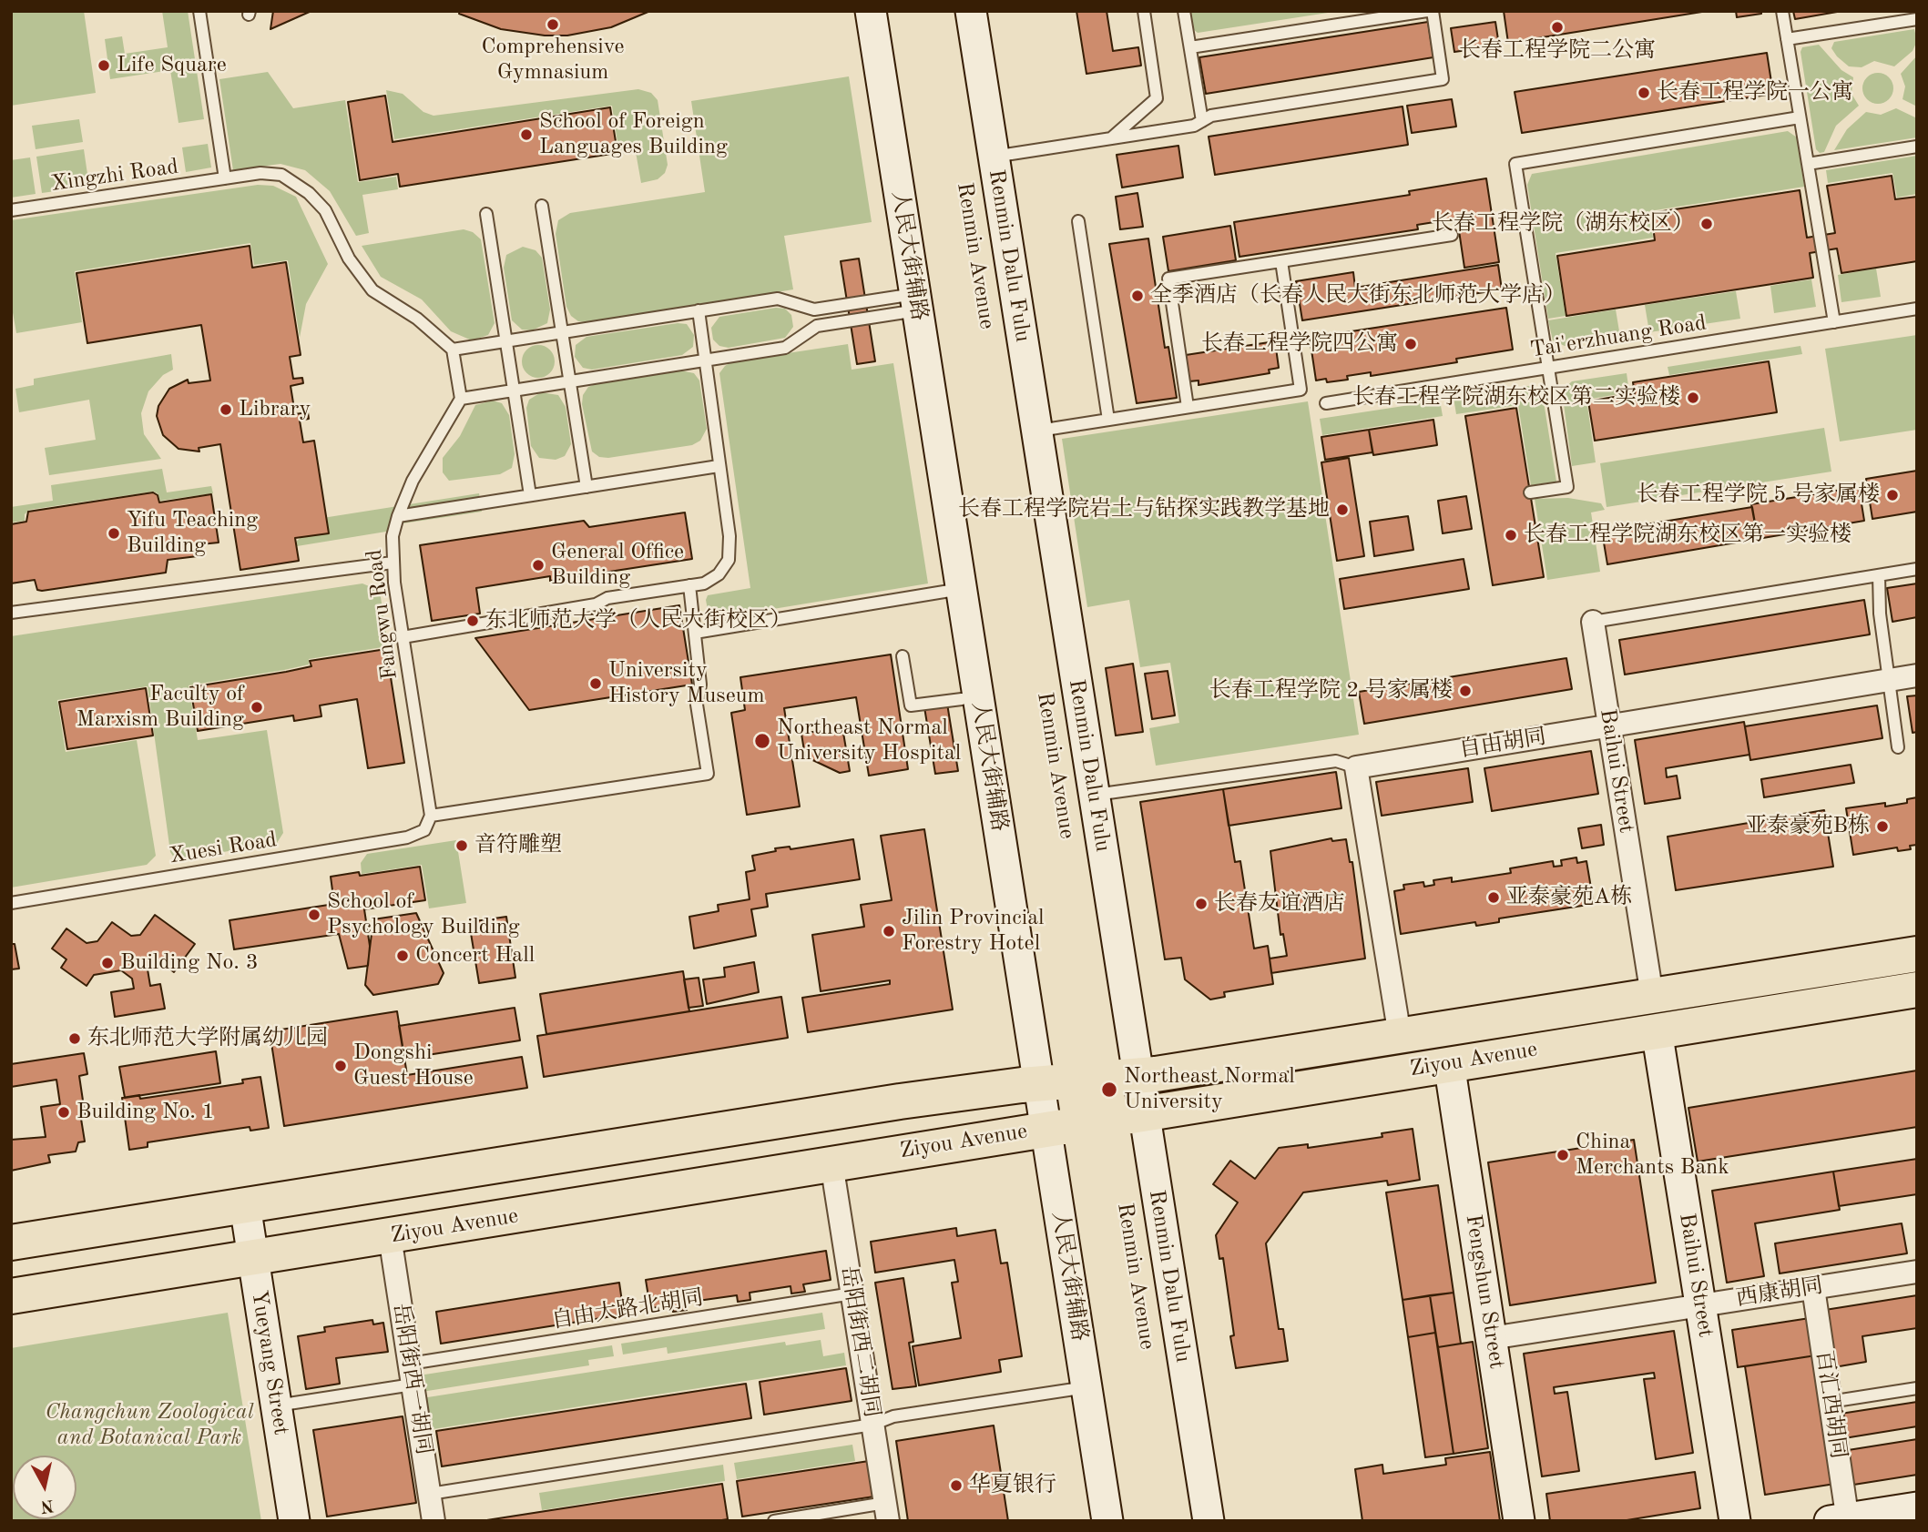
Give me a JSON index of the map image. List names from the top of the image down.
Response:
{
  "streets": {
    "main road": [
      "人民大街辅路",
      "Renmin Avenue",
      "Renmin Dalu Fulu",
      "Baihui Street",
      "Ziyou Avenue",
      "Fengshun Street",
      "Yueyang Street"
    ],
    "street": [
      "自由胡同",
      "西康胡同",
      "岳阳街西二胡同",
      "岳阳街西一胡同",
      "百汇西胡同"
    ],
    "lane": [
      "Xingzhi Road",
      "Tai'erzhuang Road",
      "Fangwu Road",
      "Xuesi Road",
      "自由大路北胡同"
    ]
  },
  "crossings": [
    ["人民大街辅路", "Ziyou Avenue"],
    ["Renmin Avenue", "Renmin Dalu Fulu"],
    ["Renmin Avenue", "Ziyou Avenue"],
    ["Renmin Dalu Fulu", "Ziyou Avenue"],
    ["Fangwu Road", "Xuesi Road"],
    ["自由胡同", "Baihui Street"],
    ["Baihui Street", "Ziyou Avenue"],
    ["Baihui Street", "西康胡同"],
    ["Ziyou Avenue", "Fengshun Street"],
    ["Ziyou Avenue", "岳阳街西二胡同"],
    ["Ziyou Avenue", "Yueyang Street"],
    ["Ziyou Avenue", "岳阳街西一胡同"],
    ["Fengshun Street", "西康胡同"],
    ["西康胡同", "百汇西胡同"],
    ["自由大路北胡同", "岳阳街西二胡同"],
    ["自由大路北胡同", "Yueyang Street"],
    ["自由大路北胡同", "岳阳街西一胡同"]
  ],
  "parks": ["Changchun Zoological and Botanical Park"],
  "places": [
    "Comprehensive Gymnasium",
    "长春工程学院二公寓",
    "Life Square",
    "长春工程学院一公寓",
    "School of Foreign Languages Building",
    "长春工程学院（湖东校区）",
    "全季酒店（长春人民大街东北师范大学店）",
    "长春工程学院四公寓",
    "长春工程学院湖东校区第二实验楼",
    "Library",
    "长春工程学院 5 号家属楼",
    "长春工程学院岩土与钻探实践教学基地",
    "Yifu Teaching Building",
    "长春工程学院湖东校区第一实验楼",
    "General Office Building",
    "东北师范大学（人民大街校区）",
    "University History Museum",
    "长春工程学院 2 号家属楼",
    "Faculty of Marxism Building",
    "Northeast Normal University Hospital",
    "亚泰豪苑B栋",
    "音符雕塑",
    "亚泰豪苑A栋",
    "长春友谊酒店",
    "School of Psychology Building",
    "Jilin Provincial Forestry Hotel",
    "Concert Hall",
    "Building No. 3",
    "东北师范大学附属幼儿园",
    "Dongshi Guest House",
    "Northeast Normal University",
    "Building No. 1",
    "China Merchants Bank",
    "华夏银行"
  ],
  "north": "bottom"
}
